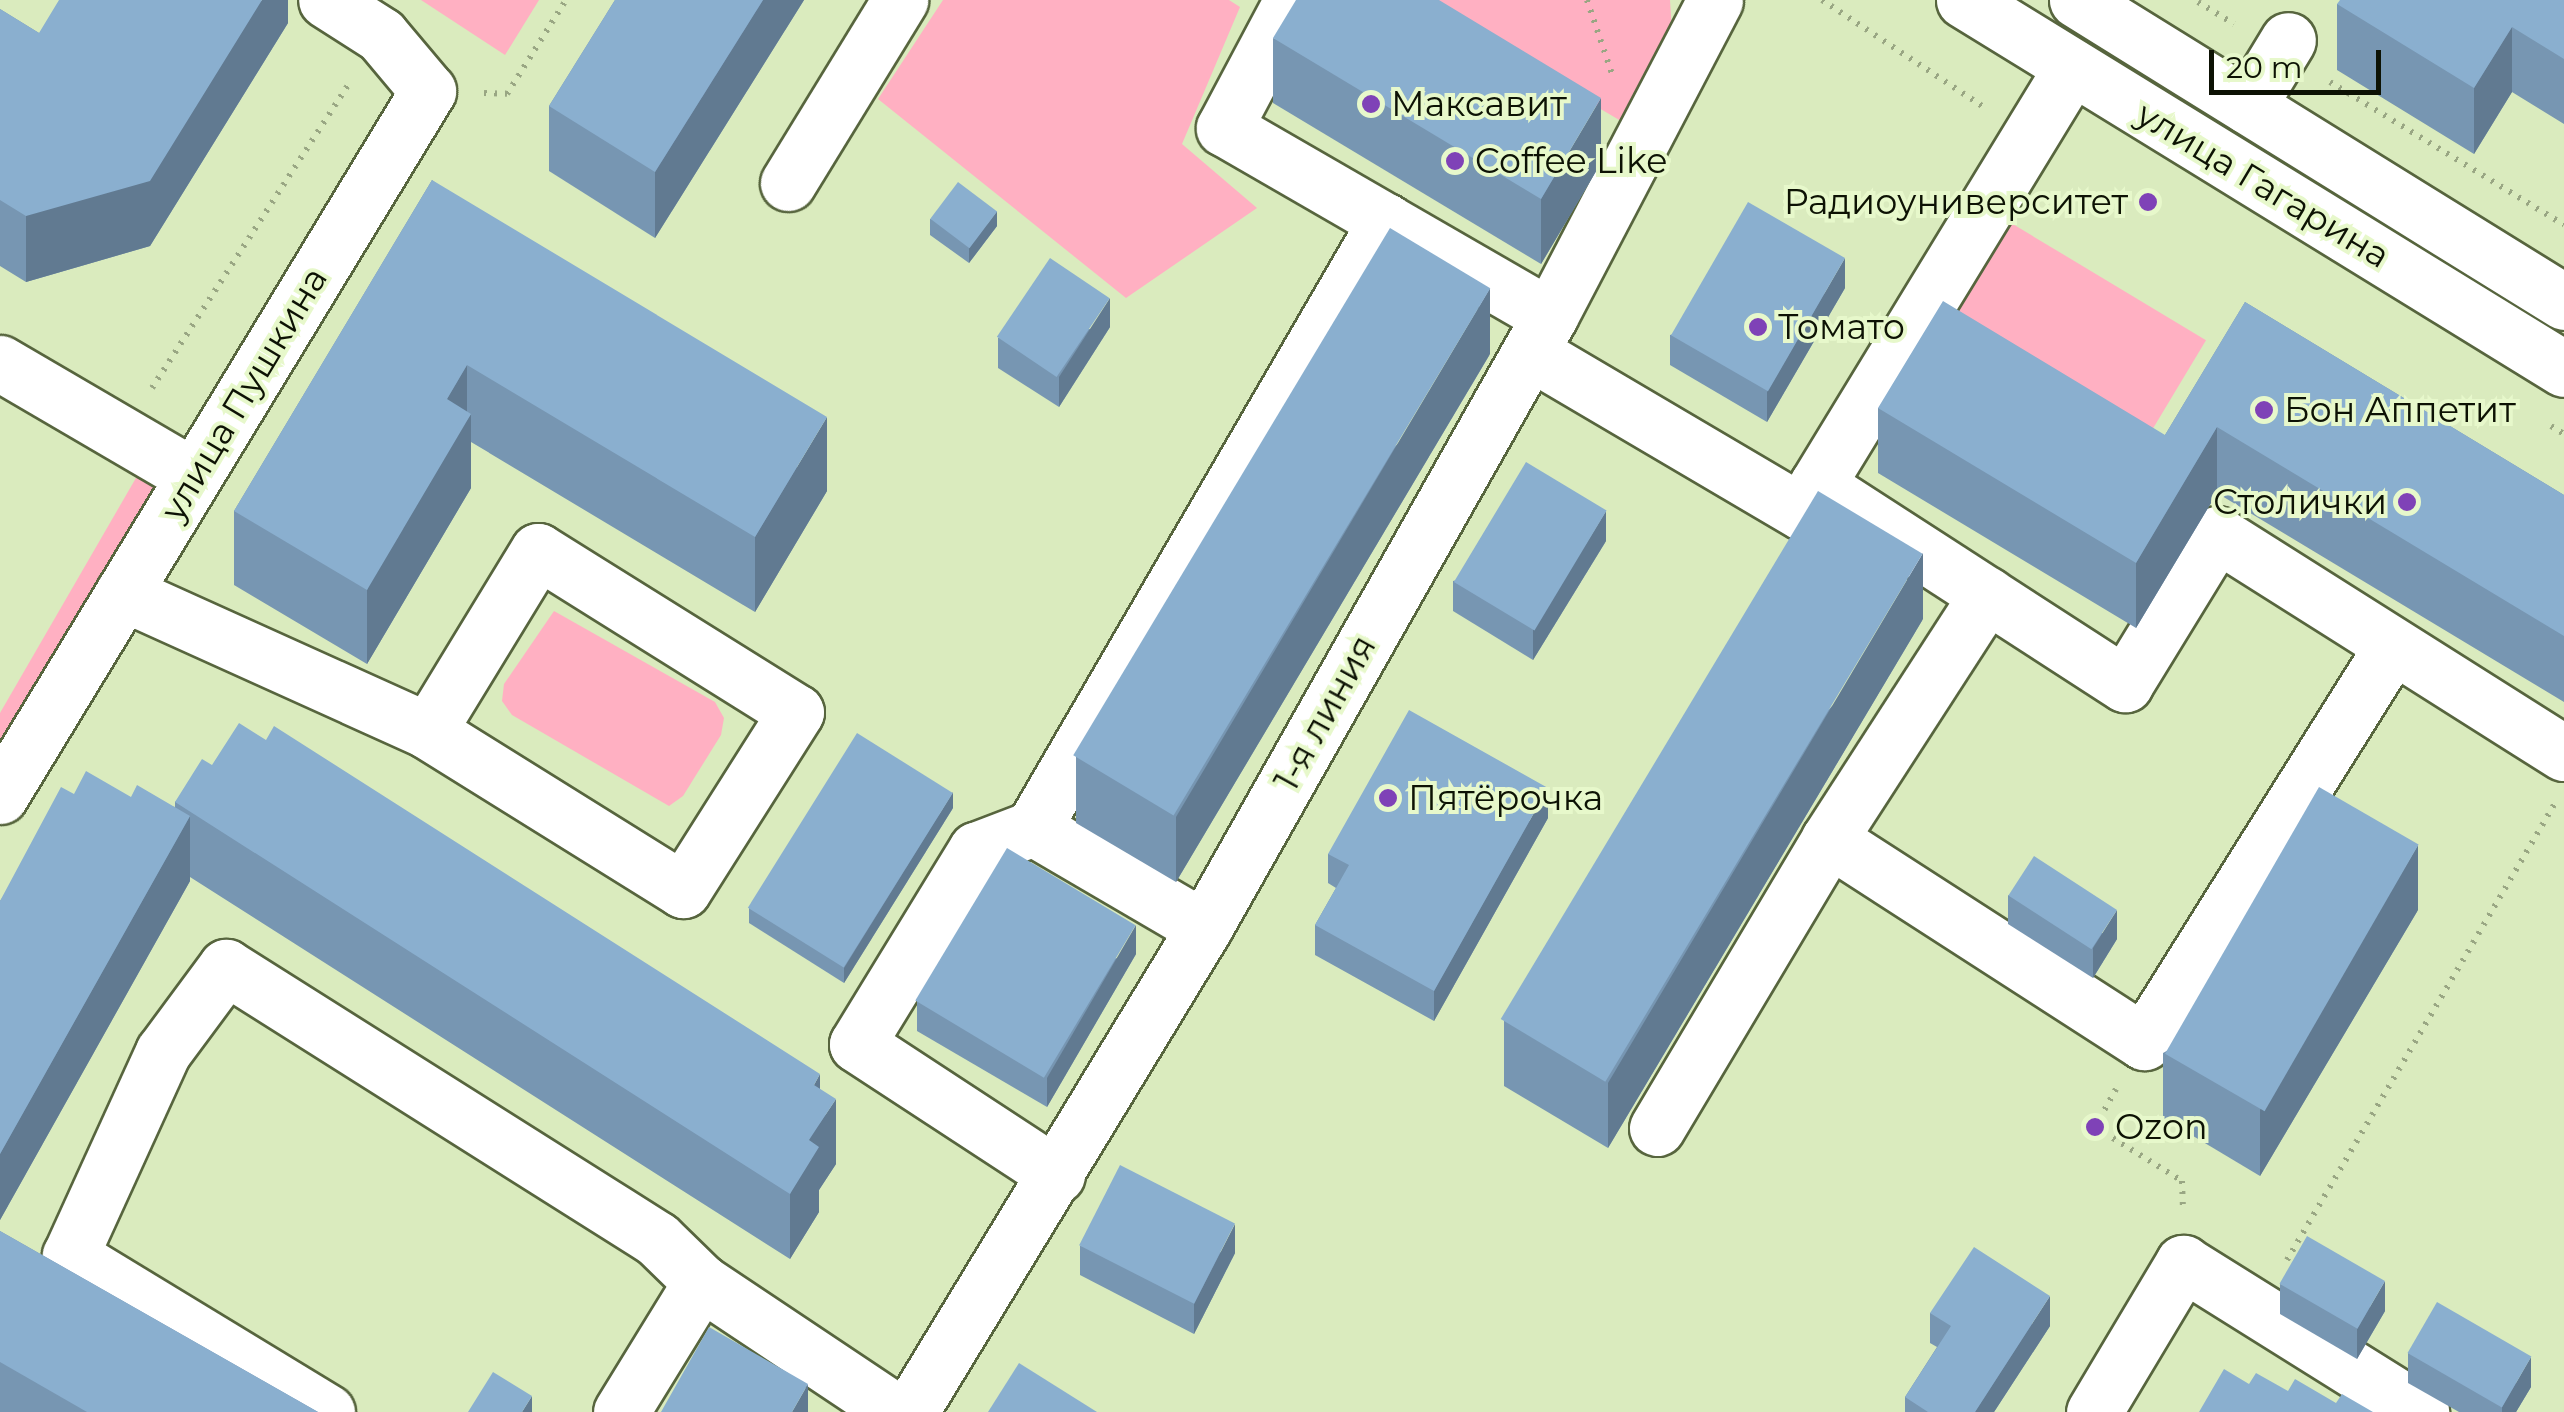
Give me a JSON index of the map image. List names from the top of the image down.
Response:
{
  "streets": {
    "street": ["улица Гагарина", "улица Пушкина", "1-я линия"]
  },
  "places": [
    "Максавит",
    "Coffee Like",
    "Радиоуниверситет",
    "Томато",
    "Бон Аппетит",
    "Столички",
    "Пятёрочка",
    "Ozon"
  ],
  "scale_bar": "20 m"
}
